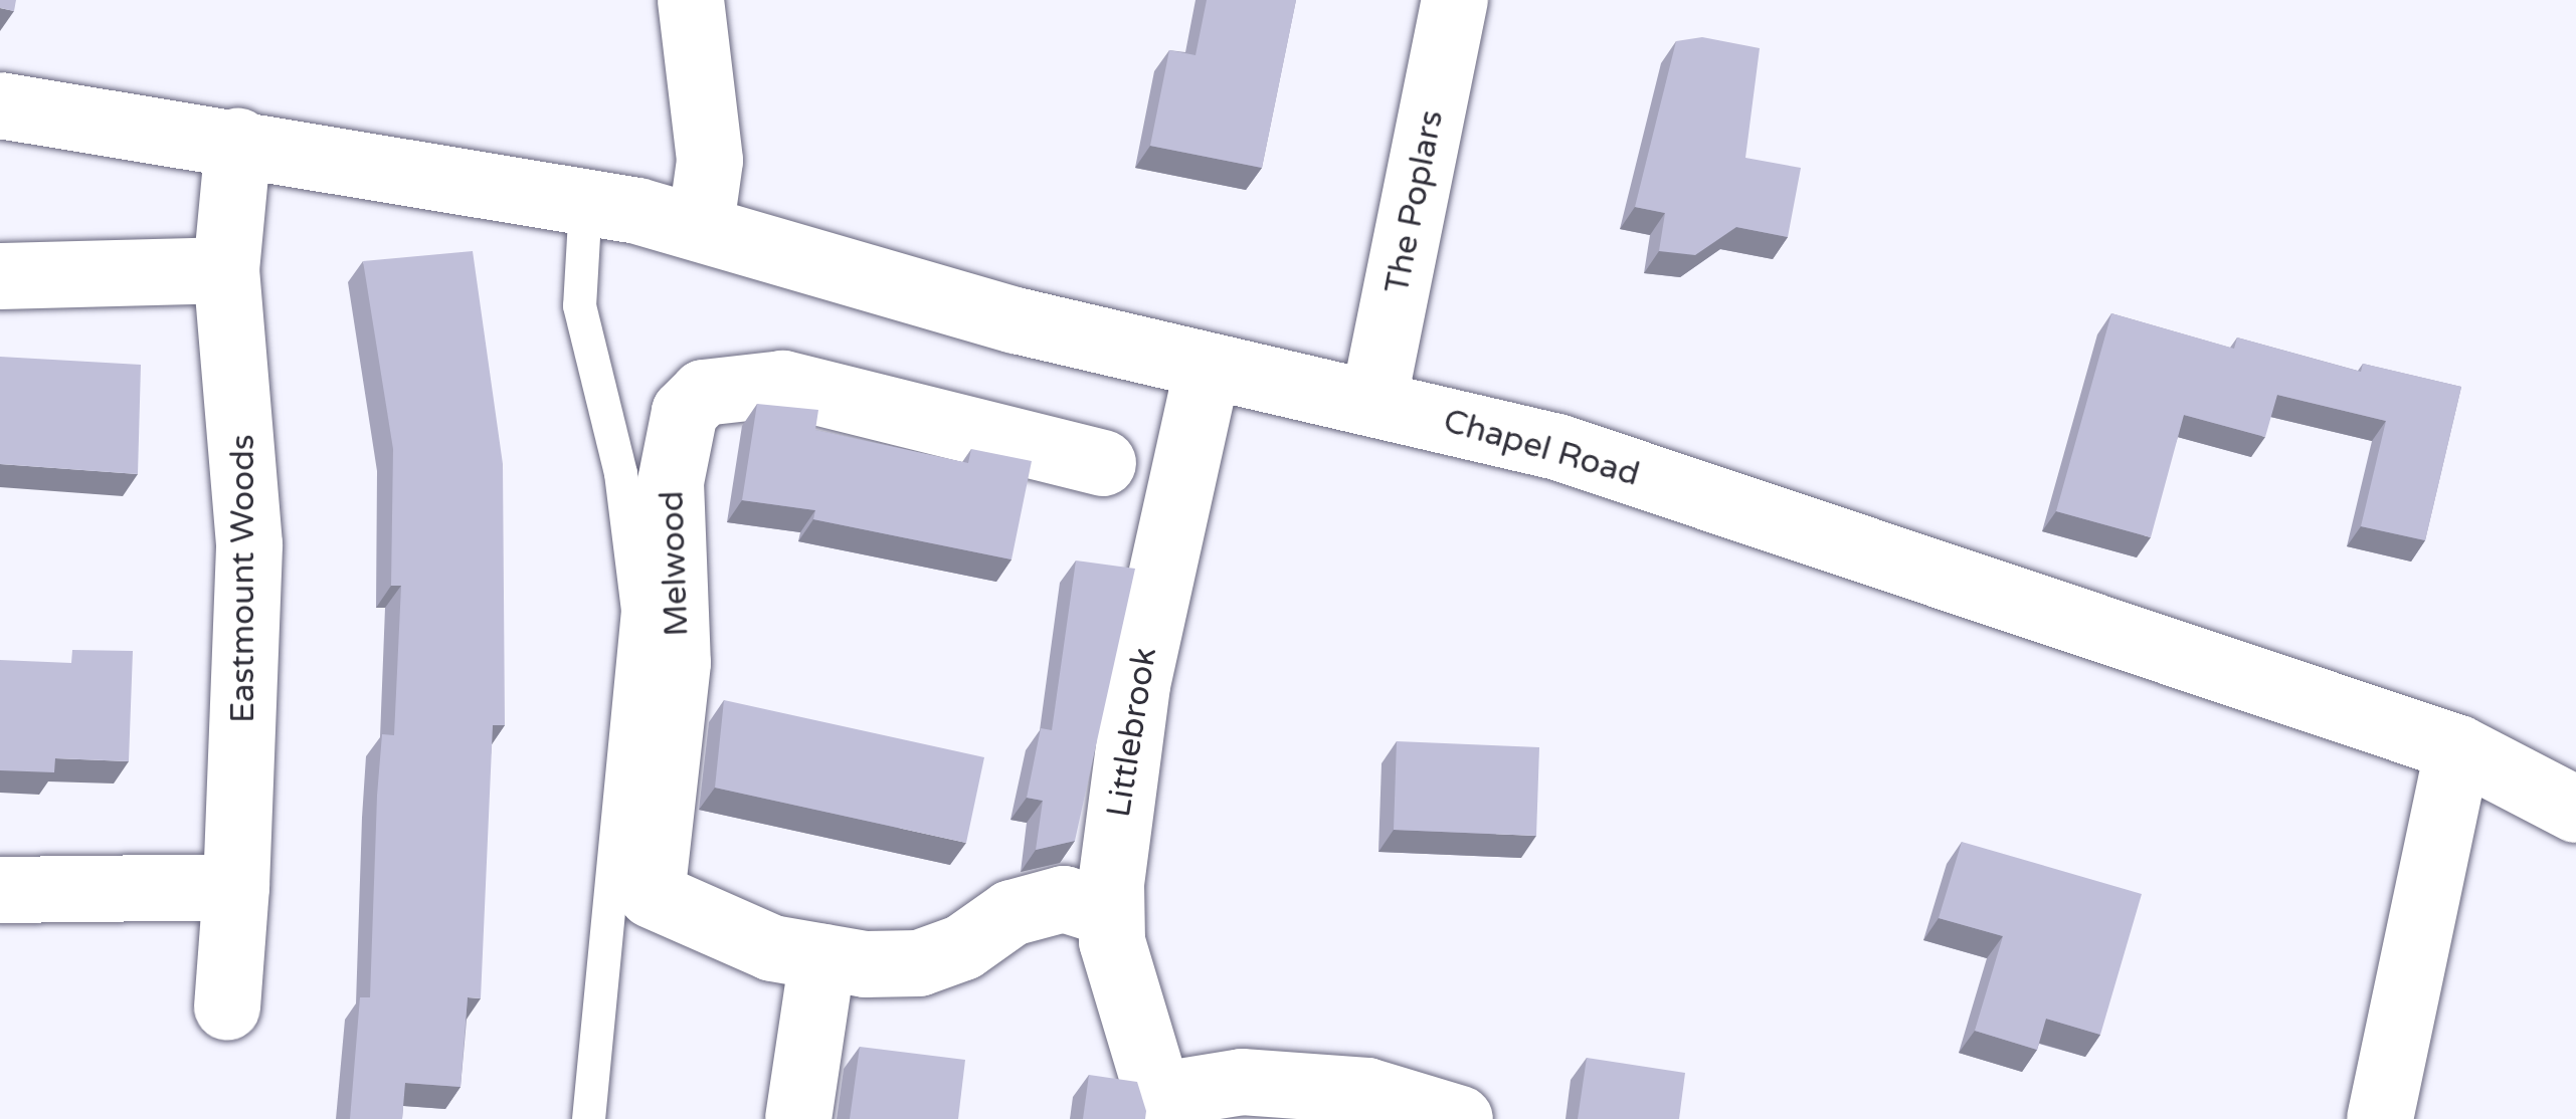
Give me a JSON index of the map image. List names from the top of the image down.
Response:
{
  "streets": {
    "street": [
      "The Poplars",
      "Chapel Road",
      "Melwood",
      "Eastmount Woods",
      "Littlebrook"
    ]
  },
  "crossings": [
    ["The Poplars", "Chapel Road"],
    ["Chapel Road", "Eastmount Woods"],
    ["Chapel Road", "Littlebrook"],
    ["Melwood", "Littlebrook"]
  ]
}
